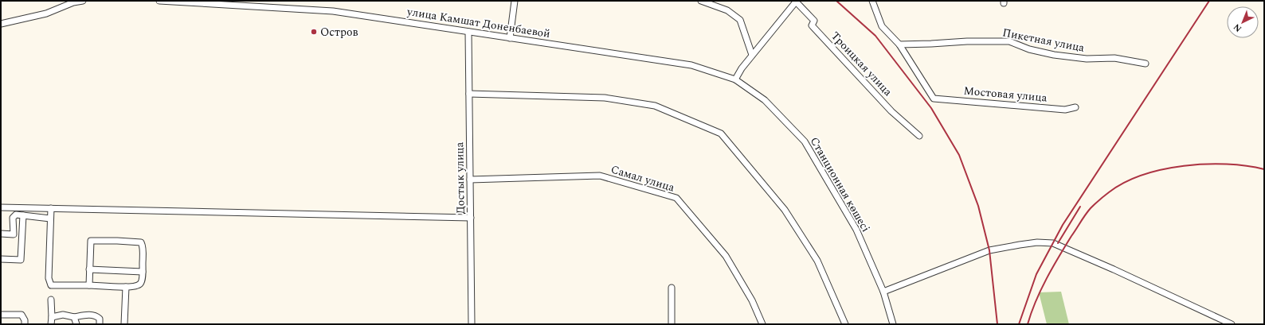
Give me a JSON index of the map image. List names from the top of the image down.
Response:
{
  "streets": {
    "street": [
      "улица Камшат Доненбаевой",
      "Пикетная улица",
      "Троицкая улица",
      "Мостовая улица",
      "Достык улица",
      "Самал улица",
      "Станционная көшесі"
    ]
  },
  "crossings": [
    ["улица Камшат Доненбаевой", "Достык улица"],
    ["улица Камшат Доненбаевой", "Станционная көшесі"],
    ["Пикетная улица", "Мостовая улица"],
    ["Достык улица", "Самал улица"]
  ],
  "places": ["Остров"],
  "north": "bottom left"
}
